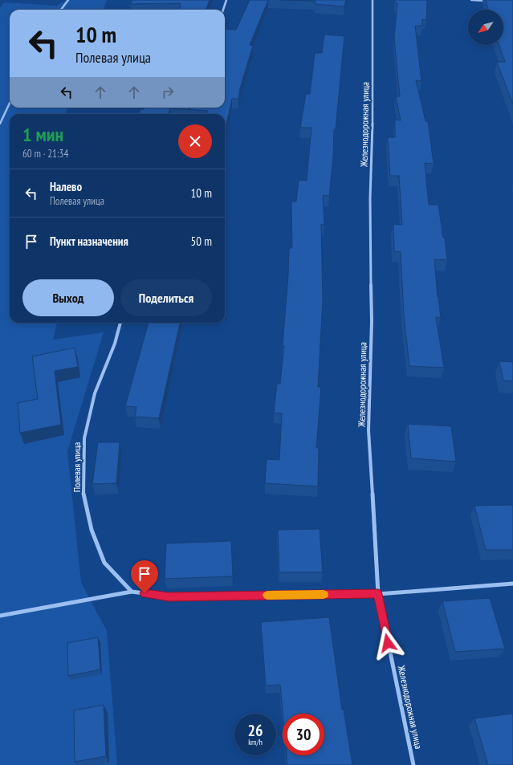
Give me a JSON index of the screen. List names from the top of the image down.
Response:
{
  "streets": {
    "street": ["Железнодорожная улица", "Полевая улица"]
  },
  "north": "bottom left",
  "page": {
    "turn": ["10 m", "Полевая улица"],
    "heading": ["1 мин", "60 m · 21:34"],
    "list": [
      {
        "name": "Налево",
        "note": "Полевая улица",
        "value": "10 m"
      },
      {
        "name": "Пункт назначения",
        "value": "50 m"
      }
    ],
    "buttons": ["Выход", "Поделиться"],
    "speed": "26 km/h",
    "limit": "30"
  }
}
